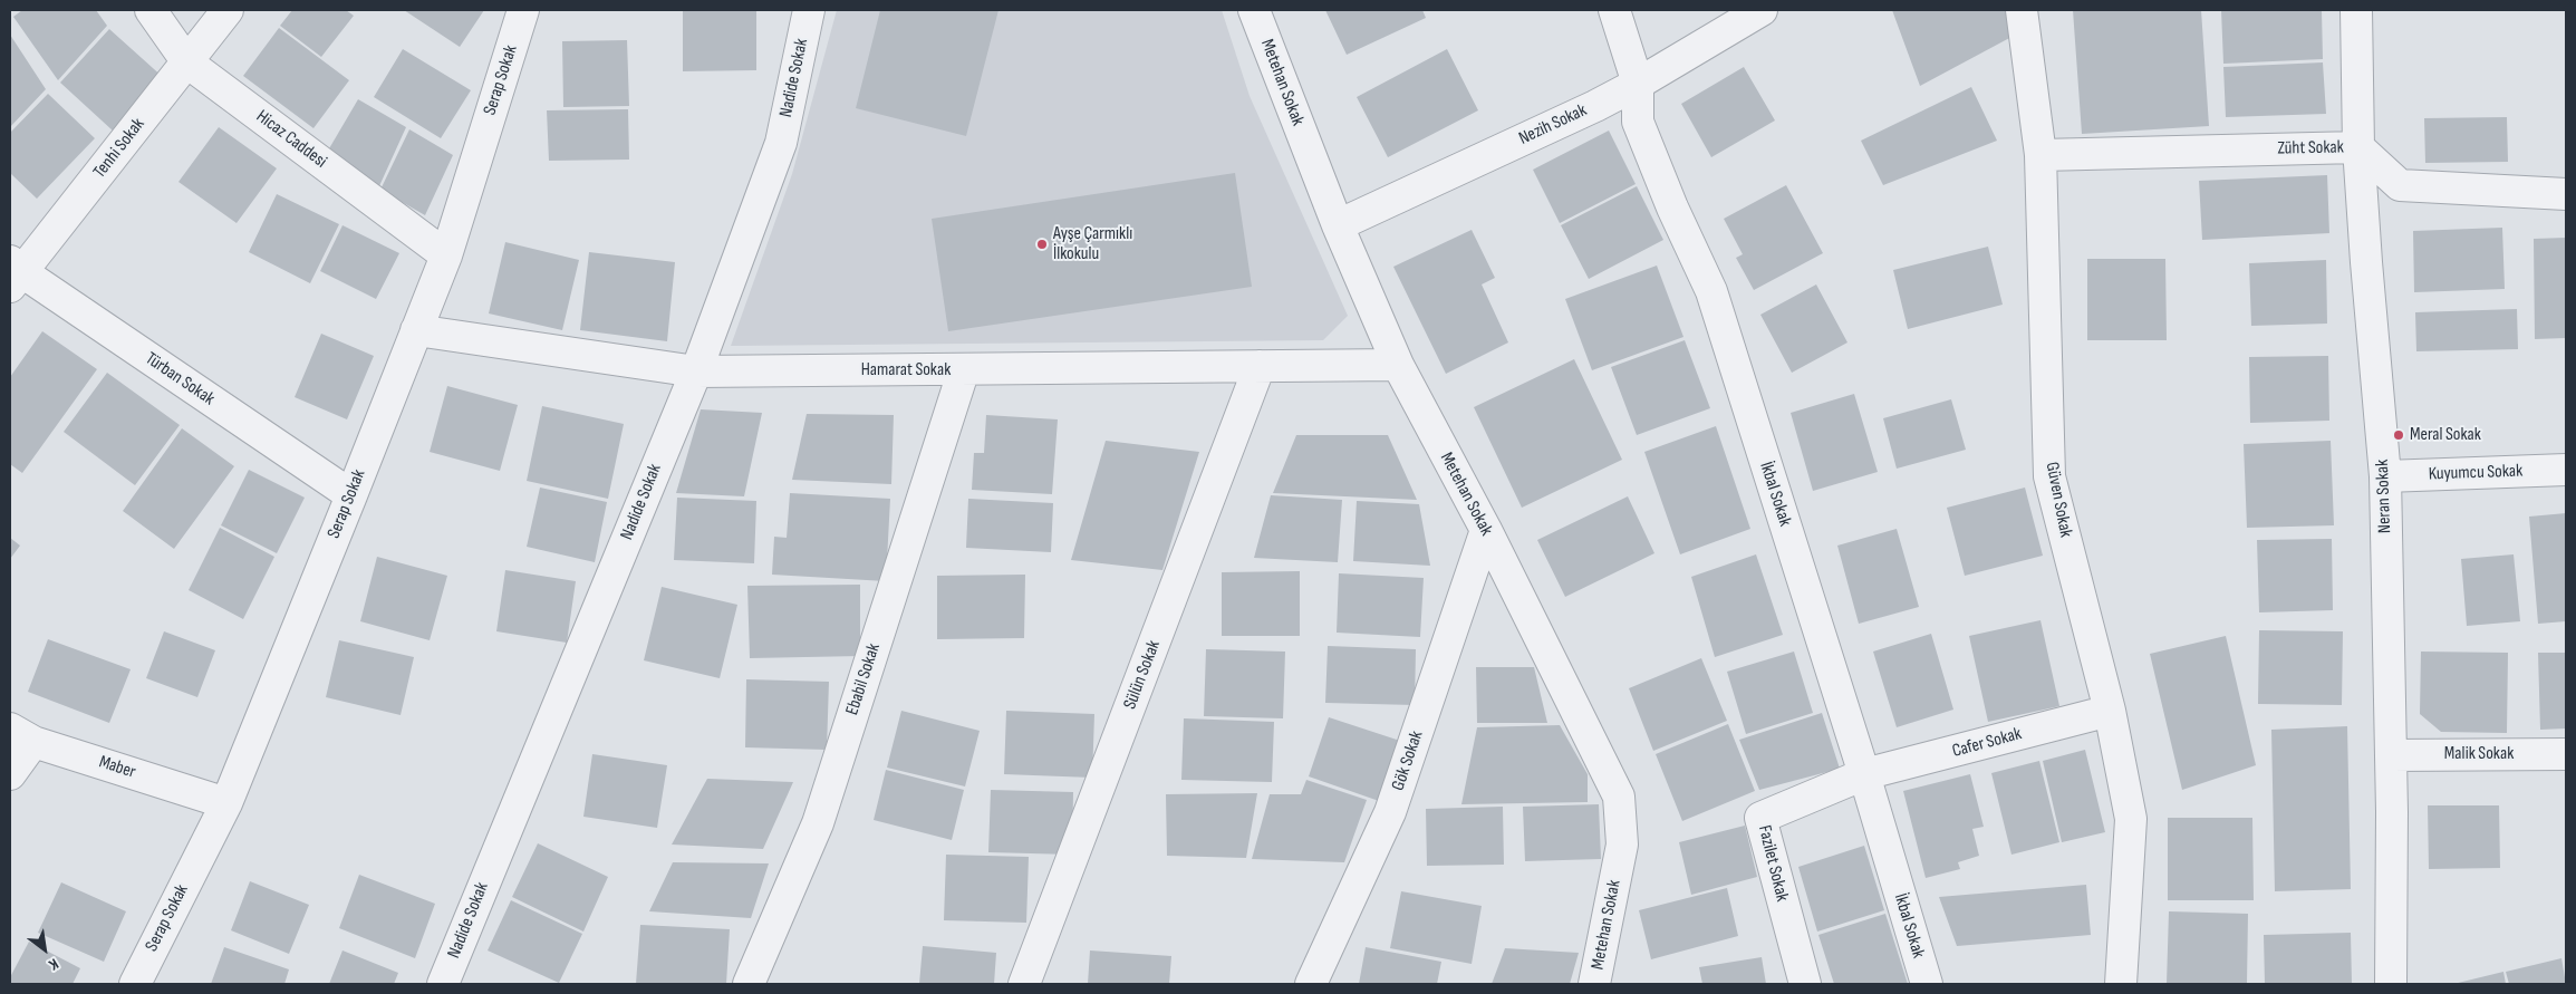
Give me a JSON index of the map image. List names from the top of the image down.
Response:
{
  "streets": {
    "street": [
      "Nadide Sokak",
      "Serap Sokak",
      "Metehan Sokak",
      "Nezih Sokak",
      "Hicaz Caddesi",
      "Tenhi Sokak",
      "Züht Sokak",
      "Hamarat Sokak",
      "Türban Sokak",
      "Kuyumcu Sokak",
      "İkbal Sokak",
      "Neran Sokak",
      "Güven Sokak",
      "Sülün Sokak",
      "Ebabil Sokak",
      "Cafer Sokak",
      "Malik Sokak",
      "Gök Sokak",
      "Maber",
      "Fazilet Sokak"
    ]
  },
  "crossings": [
    ["Nadide Sokak", "Hamarat Sokak"],
    ["Serap Sokak", "Hicaz Caddesi"],
    ["Serap Sokak", "Hamarat Sokak"],
    ["Serap Sokak", "Türban Sokak"],
    ["Serap Sokak", "Maber"],
    ["Metehan Sokak", "Nezih Sokak"],
    ["Metehan Sokak", "Hamarat Sokak"],
    ["Metehan Sokak", "Gök Sokak"],
    ["Nezih Sokak", "İkbal Sokak"],
    ["Hicaz Caddesi", "Tenhi Sokak"],
    ["Tenhi Sokak", "Türban Sokak"],
    ["Züht Sokak", "Neran Sokak"],
    ["Züht Sokak", "Güven Sokak"],
    ["Hamarat Sokak", "Sülün Sokak"],
    ["Hamarat Sokak", "Ebabil Sokak"],
    ["Kuyumcu Sokak", "Neran Sokak"],
    ["İkbal Sokak", "Cafer Sokak"],
    ["İkbal Sokak", "Fazilet Sokak"],
    ["Neran Sokak", "Malik Sokak"],
    ["Güven Sokak", "Cafer Sokak"],
    ["Cafer Sokak", "Fazilet Sokak"]
  ],
  "places": ["Ayşe Çarmıklı İlkokulu", "Meral Sokak"],
  "north": "bottom right"
}
